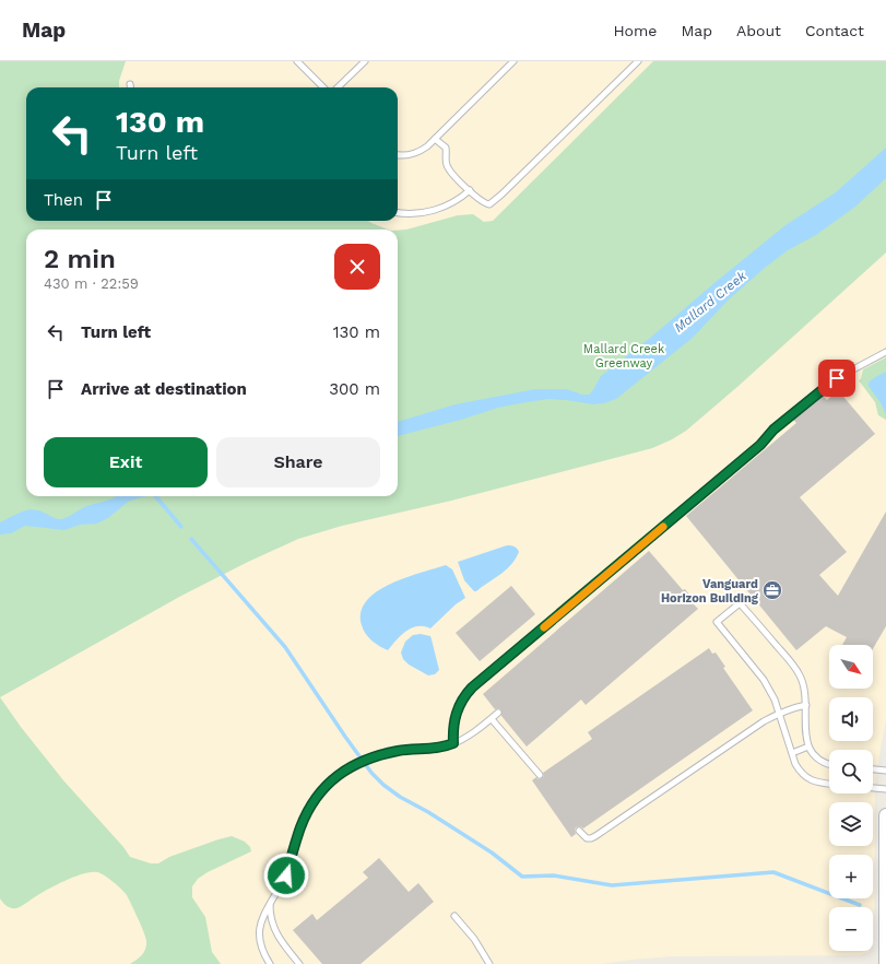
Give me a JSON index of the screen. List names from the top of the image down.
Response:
{
  "water": ["Mallard Creek"],
  "parks": ["Mallard Creek Greenway"],
  "places": {
    "office": ["Vanguard Horizon Building"]
  },
  "north": "bottom right",
  "page": {
    "header": "Map",
    "nav": [
      "Home",
      "Map",
      "About",
      "Contact"
    ],
    "turn": ["130 m", "Turn left"],
    "then": "Then",
    "heading": ["2 min", "430 m · 22:59"],
    "list": [
      {
        "name": "Turn left",
        "value": "130 m"
      },
      {
        "name": "Arrive at destination",
        "value": "300 m"
      }
    ],
    "buttons": ["Exit", "Share"],
    "map_buttons": ["+", "−"]
  }
}
